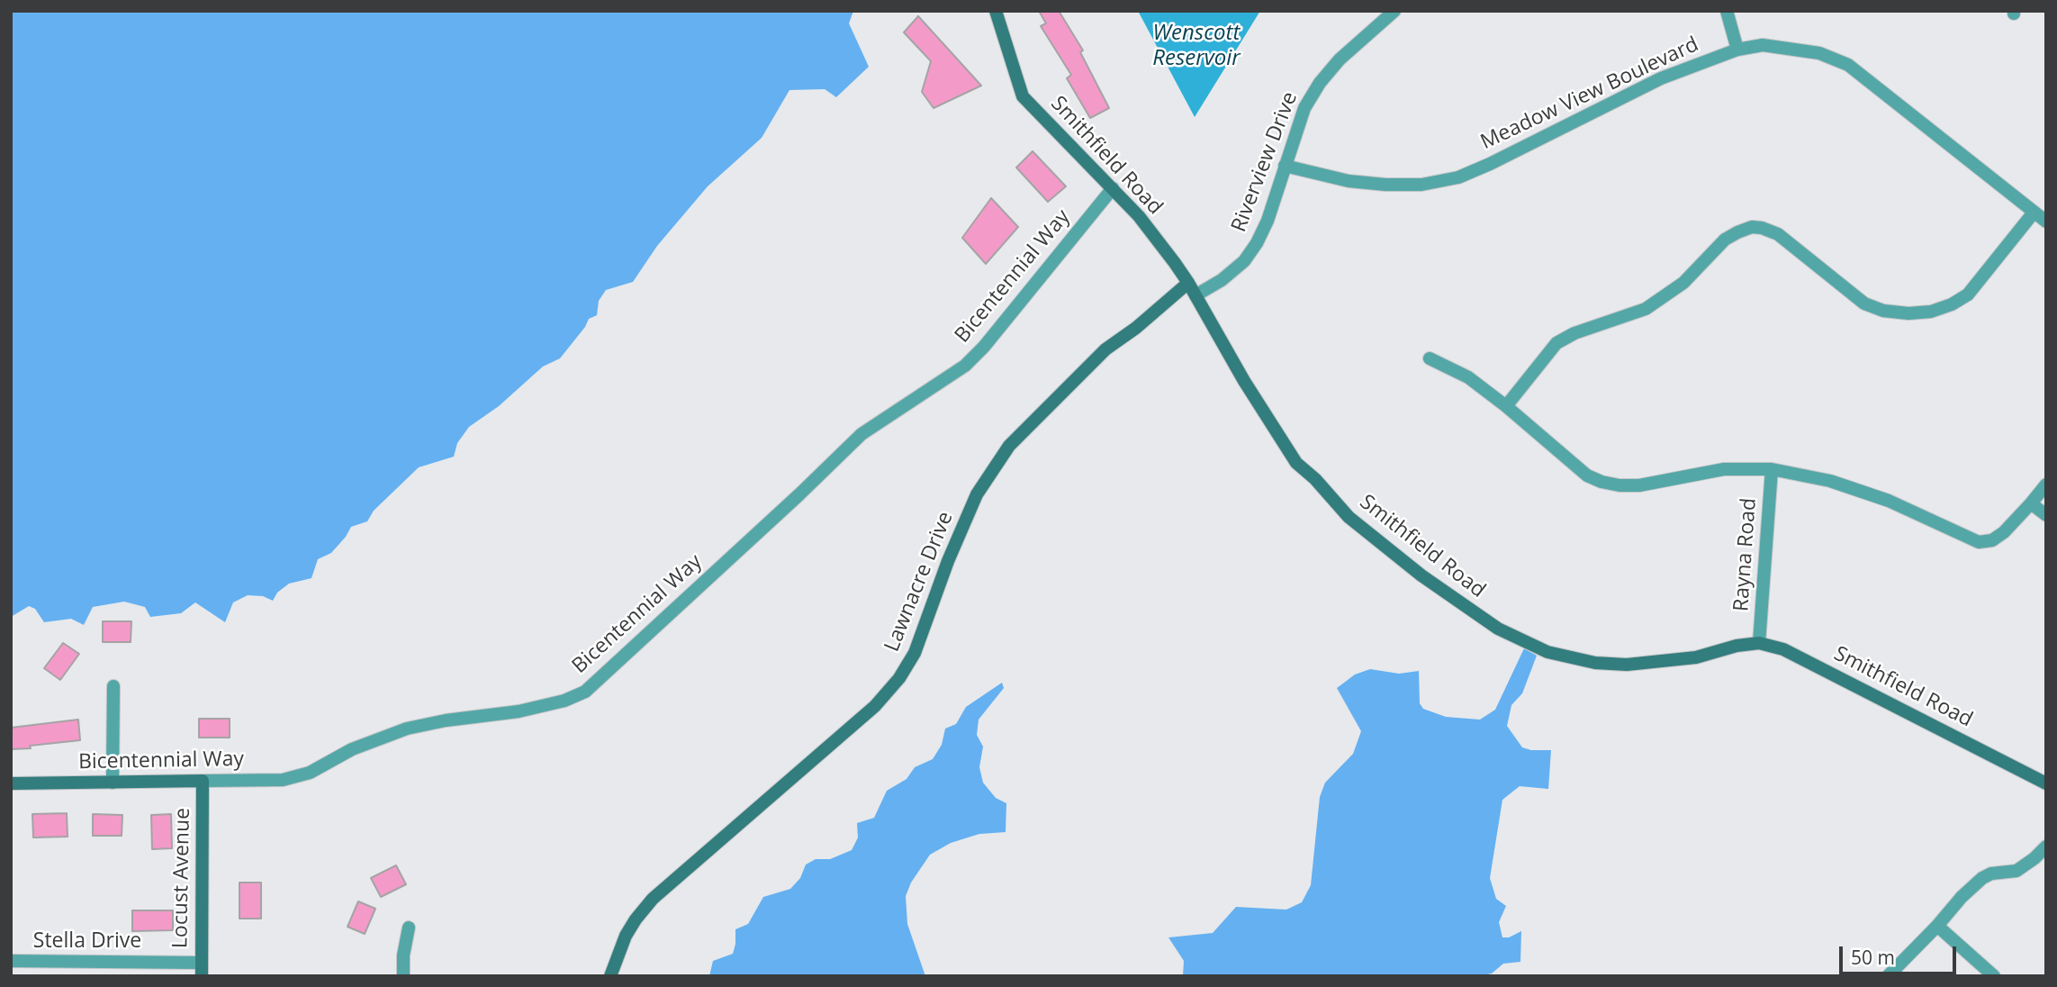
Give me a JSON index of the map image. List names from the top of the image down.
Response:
{
  "streets": {
    "street": [
      "Meadow View Boulevard",
      "Smithfield Road",
      "Riverview Drive",
      "Bicentennial Way",
      "Rayna Road",
      "Lawnacre Drive",
      "Locust Avenue",
      "Stella Drive"
    ]
  },
  "crossings": [
    ["Meadow View Boulevard", "Riverview Drive"],
    ["Smithfield Road", "Riverview Drive"],
    ["Smithfield Road", "Bicentennial Way"],
    ["Smithfield Road", "Rayna Road"],
    ["Smithfield Road", "Lawnacre Drive"],
    ["Bicentennial Way", "Locust Avenue"],
    ["Locust Avenue", "Stella Drive"]
  ],
  "water": ["Wenscott Reservoir"],
  "scale_bar": "50 m"
}
